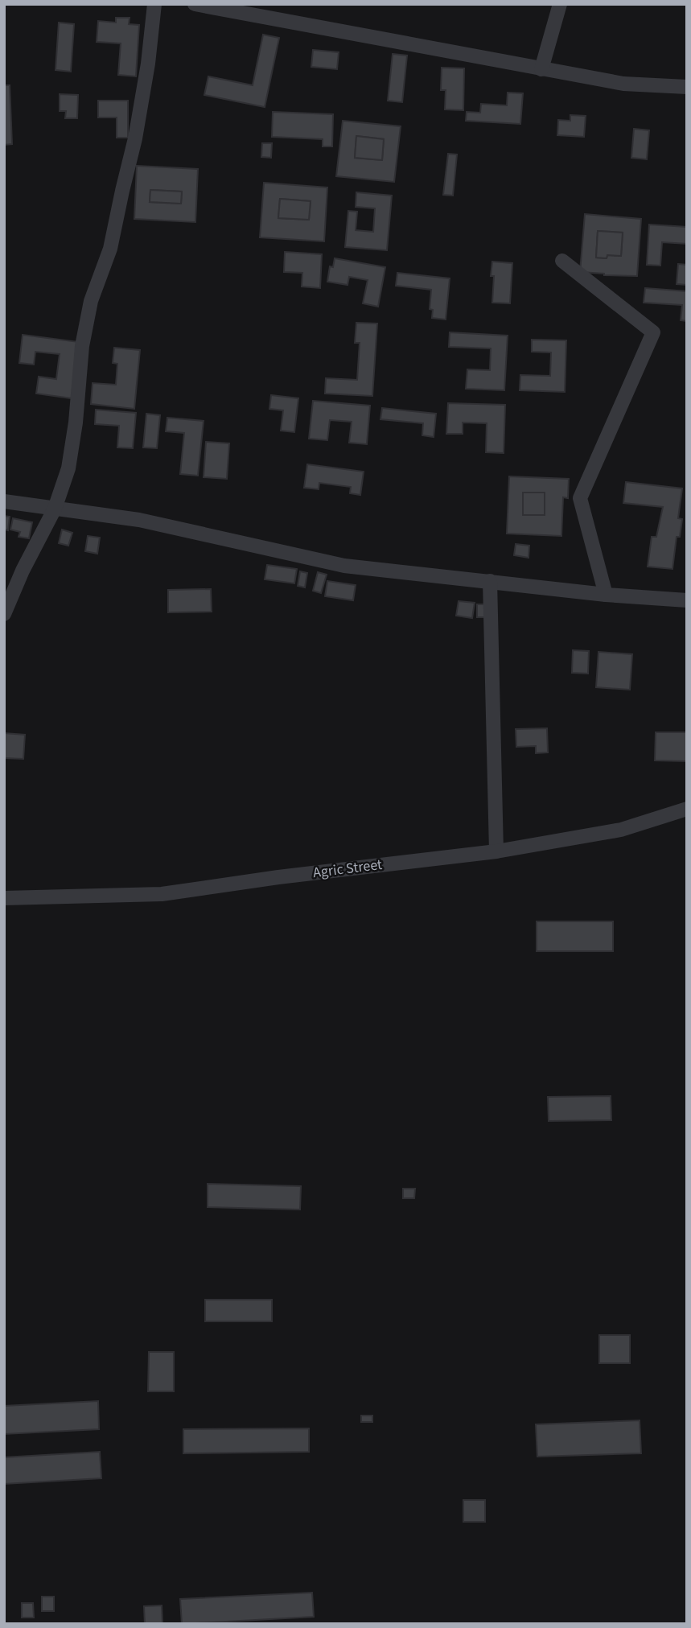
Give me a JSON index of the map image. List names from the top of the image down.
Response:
{
  "streets": {
    "street": ["Agric Street"]
  }
}
